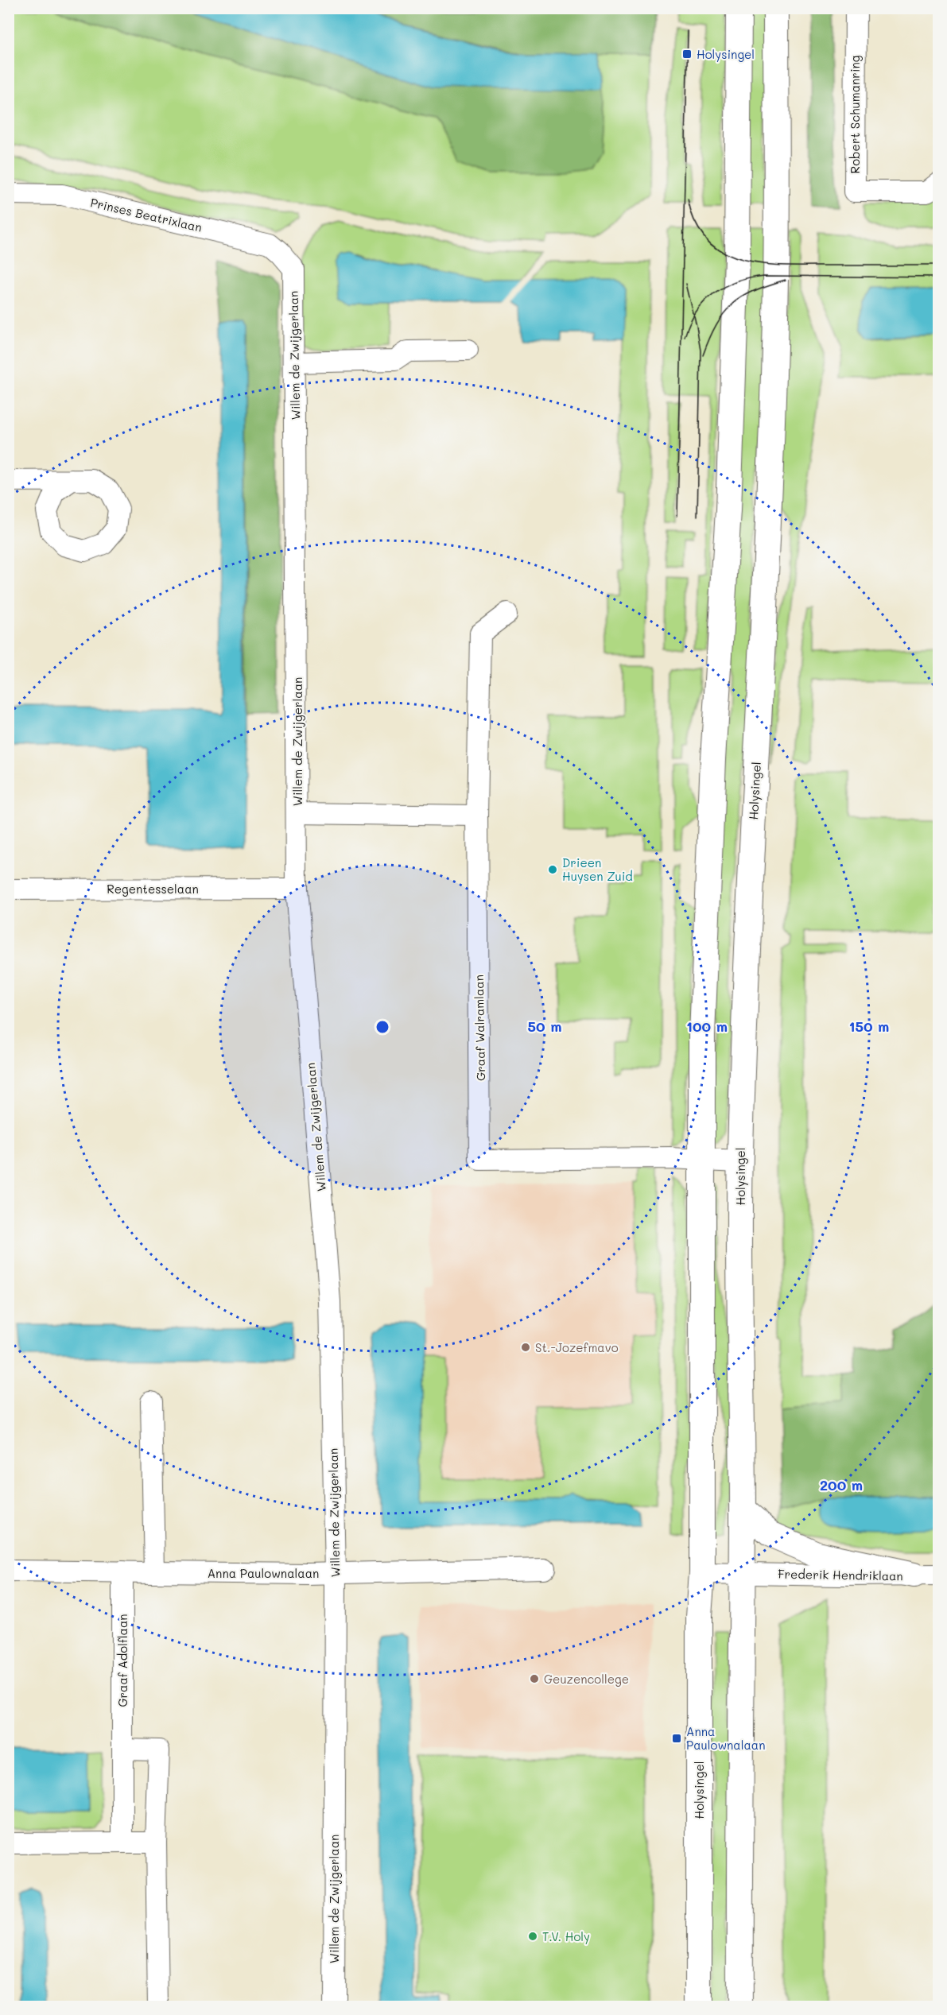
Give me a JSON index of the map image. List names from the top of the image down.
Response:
{
  "streets": {
    "street": [
      "Robert Schumanring",
      "Prinses Beatrixlaan",
      "Willem de Zwijgerlaan",
      "Holysingel",
      "Regentesselaan",
      "Graaf Walramlaan",
      "Anna Paulownalaan",
      "Frederik Hendriklaan",
      "Graaf Adolflaan"
    ]
  },
  "crossings": [
    ["Prinses Beatrixlaan", "Willem de Zwijgerlaan"],
    ["Willem de Zwijgerlaan", "Regentesselaan"],
    ["Willem de Zwijgerlaan", "Anna Paulownalaan"],
    ["Holysingel", "Graaf Walramlaan"],
    ["Holysingel", "Frederik Hendriklaan"],
    ["Anna Paulownalaan", "Graaf Adolflaan"]
  ],
  "places": {
    "transit": ["Holysingel", "Anna Paulownalaan"],
    "other": [
      "Drieen Huysen Zuid",
      "St.-Jozefmavo",
      "Geuzencollege",
      "T.V. Holy"
    ]
  },
  "rings": [
    "50 m",
    "100 m",
    "150 m",
    "200 m"
  ]
}
